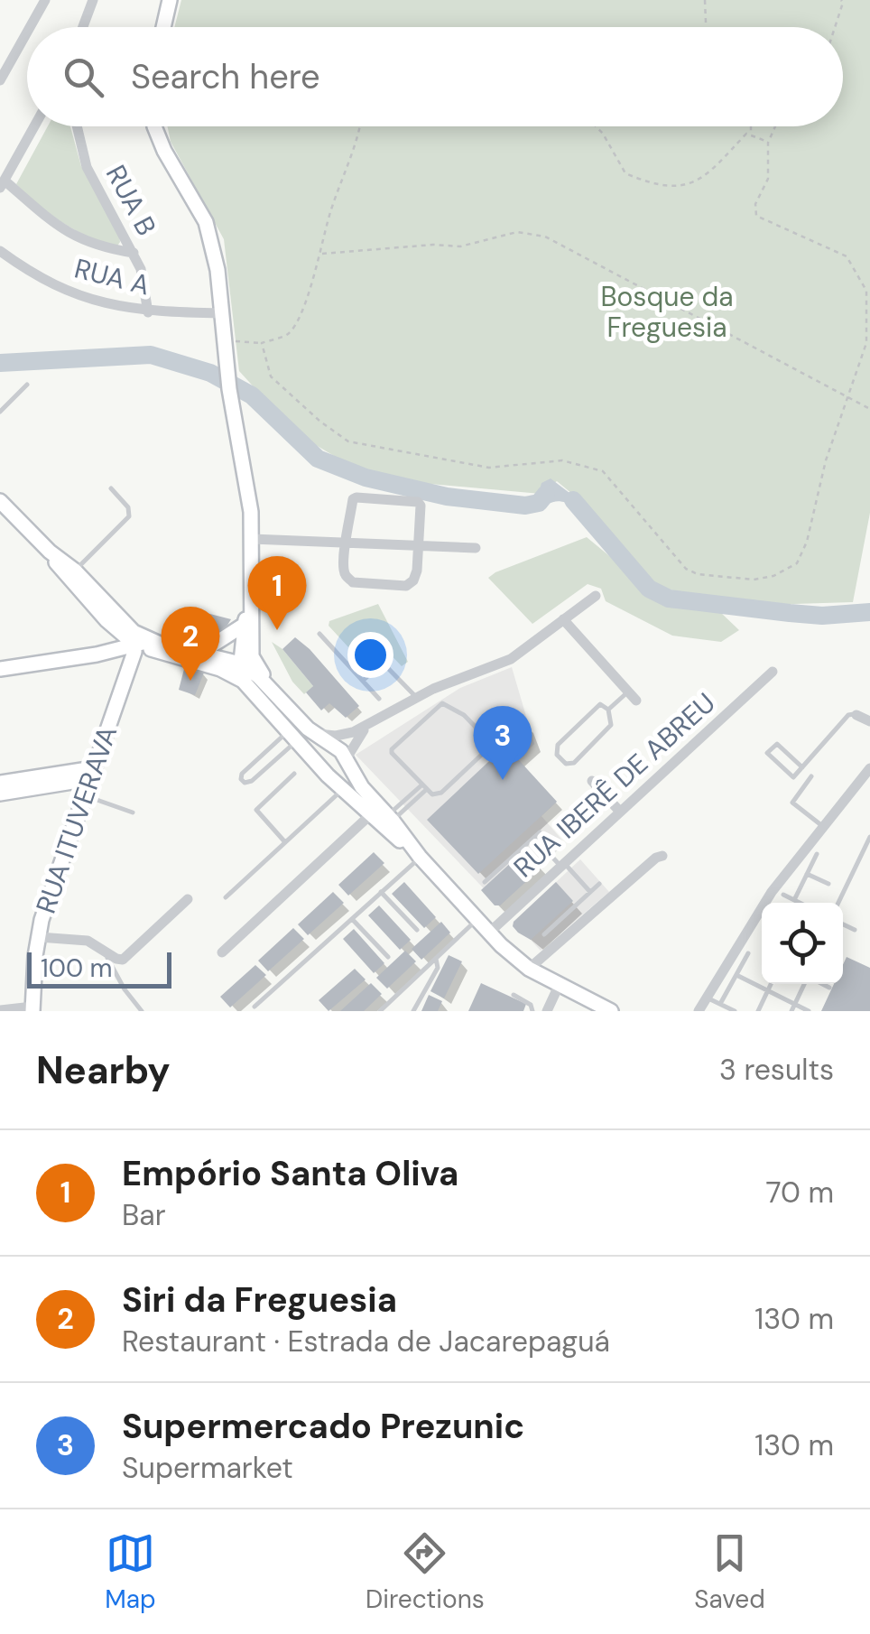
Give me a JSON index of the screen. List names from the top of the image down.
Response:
{
  "streets": {
    "main road": ["RUA ITUVERAVA"],
    "street": ["RUA B", "RUA A", "RUA IBERÊ DE ABREU"]
  },
  "crossings": [
    ["RUA B", "RUA A"]
  ],
  "parks": ["Bosque da Freguesia"],
  "scale_bar": "100 m",
  "page": {
    "search": "Search here",
    "pins": ["1", "2", "3"],
    "scale": "100 m",
    "heading": ["Nearby", "3 results"],
    "list": [
      {
        "mark": "1",
        "name": "Empório Santa Oliva",
        "note": "Bar",
        "value": "70 m"
      },
      {
        "mark": "2",
        "name": "Siri da Freguesia",
        "note": "Restaurant · Estrada de Jacarepaguá",
        "value": "130 m"
      },
      {
        "mark": "3",
        "name": "Supermercado Prezunic",
        "note": "Supermarket",
        "value": "130 m"
      }
    ],
    "nav": ["Map", "Directions", "Saved"]
  }
}
